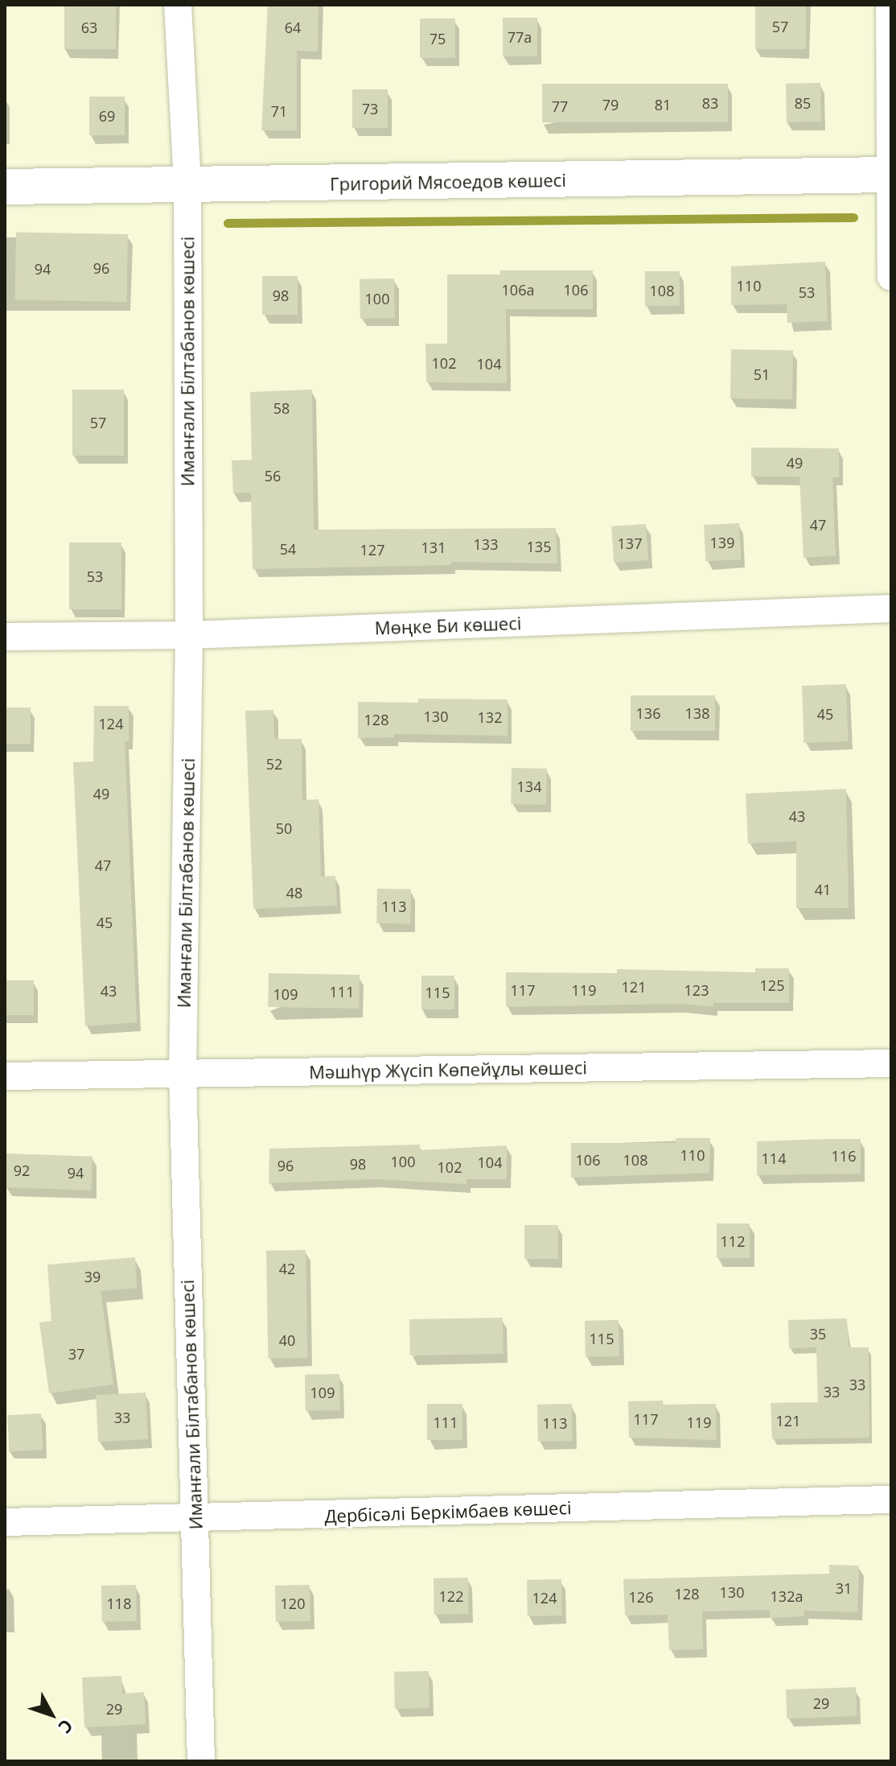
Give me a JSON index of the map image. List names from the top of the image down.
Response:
{
  "streets": {
    "main road": ["Григорий Мясоедов көшесі"],
    "street": [
      "Иманғали Білтабанов көшесі",
      "Мөңке Би көшесі",
      "Мәшһүр Жүсіп Көпейұлы көшесі",
      "Дербісәлі Беркімбаев көшесі"
    ]
  },
  "crossings": [
    ["Григорий Мясоедов көшесі", "Иманғали Білтабанов көшесі"],
    ["Иманғали Білтабанов көшесі", "Мөңке Би көшесі"],
    ["Иманғали Білтабанов көшесі", "Мәшһүр Жүсіп Көпейұлы көшесі"],
    ["Иманғали Білтабанов көшесі", "Дербісәлі Беркімбаев көшесі"]
  ],
  "house_numbers": [
    "57",
    "63",
    "64",
    "77а",
    "75",
    "83",
    "85",
    "79",
    "81",
    "77",
    "73",
    "71",
    "69",
    "96",
    "94",
    "110",
    "106а",
    "106",
    "108",
    "53",
    "98",
    "100",
    "102",
    "104",
    "51",
    "58",
    "57",
    "49",
    "56",
    "47",
    "139",
    "137",
    "133",
    "135",
    "131",
    "54",
    "127",
    "53",
    "136",
    "138",
    "45",
    "130",
    "132",
    "128",
    "124",
    "52",
    "134",
    "49",
    "43",
    "50",
    "47",
    "41",
    "48",
    "113",
    "45",
    "125",
    "121",
    "117",
    "119",
    "123",
    "43",
    "111",
    "115",
    "109",
    "110",
    "116",
    "114",
    "106",
    "108",
    "100",
    "104",
    "98",
    "96",
    "102",
    "92",
    "94",
    "112",
    "42",
    "39",
    "35",
    "115",
    "40",
    "37",
    "33",
    "33",
    "109",
    "33",
    "117",
    "121",
    "111",
    "119",
    "113",
    "31",
    "130",
    "128",
    "122",
    "132а",
    "126",
    "124",
    "118",
    "120",
    "29",
    "29"
  ],
  "north": "bottom right"
}
